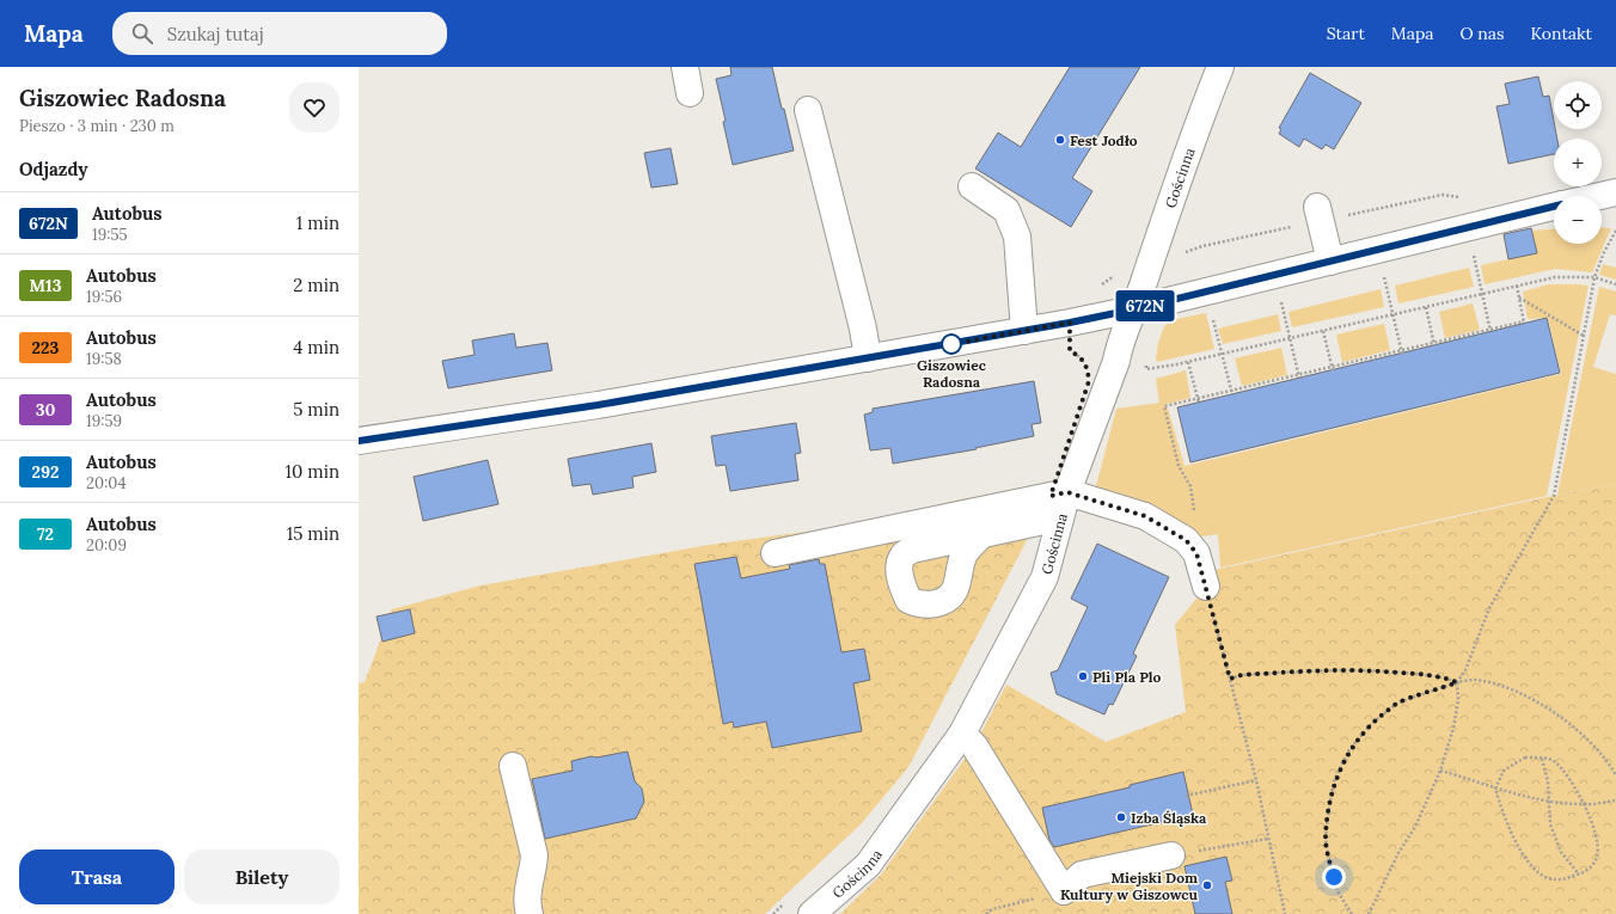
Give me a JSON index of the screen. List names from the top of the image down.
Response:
{
  "streets": {
    "street": ["Gościnna"]
  },
  "places": [
    "Fest Jodło",
    "Giszowiec Radosna",
    "Pli Pla Plo",
    "Izba Śląska",
    "Miejski Dom Kultury w Giszowcu"
  ],
  "lines": ["bus line 672N"],
  "page": {
    "header": "Mapa",
    "search": "Szukaj tutaj",
    "nav": [
      "Start",
      "Mapa",
      "O nas",
      "Kontakt"
    ],
    "heading": [
      ["Giszowiec Radosna", "Pieszo · 3 min · 230 m"],
      "Odjazdy"
    ],
    "on_map": "672N",
    "map_buttons": ["+", "−"],
    "list": [
      {
        "mark": "672N",
        "name": "Autobus",
        "note": "19:55",
        "value": "1 min"
      },
      {
        "mark": "M13",
        "name": "Autobus",
        "note": "19:56",
        "value": "2 min"
      },
      {
        "mark": "223",
        "name": "Autobus",
        "note": "19:58",
        "value": "4 min"
      },
      {
        "mark": "30",
        "name": "Autobus",
        "note": "19:59",
        "value": "5 min"
      },
      {
        "mark": "292",
        "name": "Autobus",
        "note": "20:04",
        "value": "10 min"
      },
      {
        "mark": "72",
        "name": "Autobus",
        "note": "20:09",
        "value": "15 min"
      }
    ],
    "buttons": ["Trasa", "Bilety"]
  }
}
